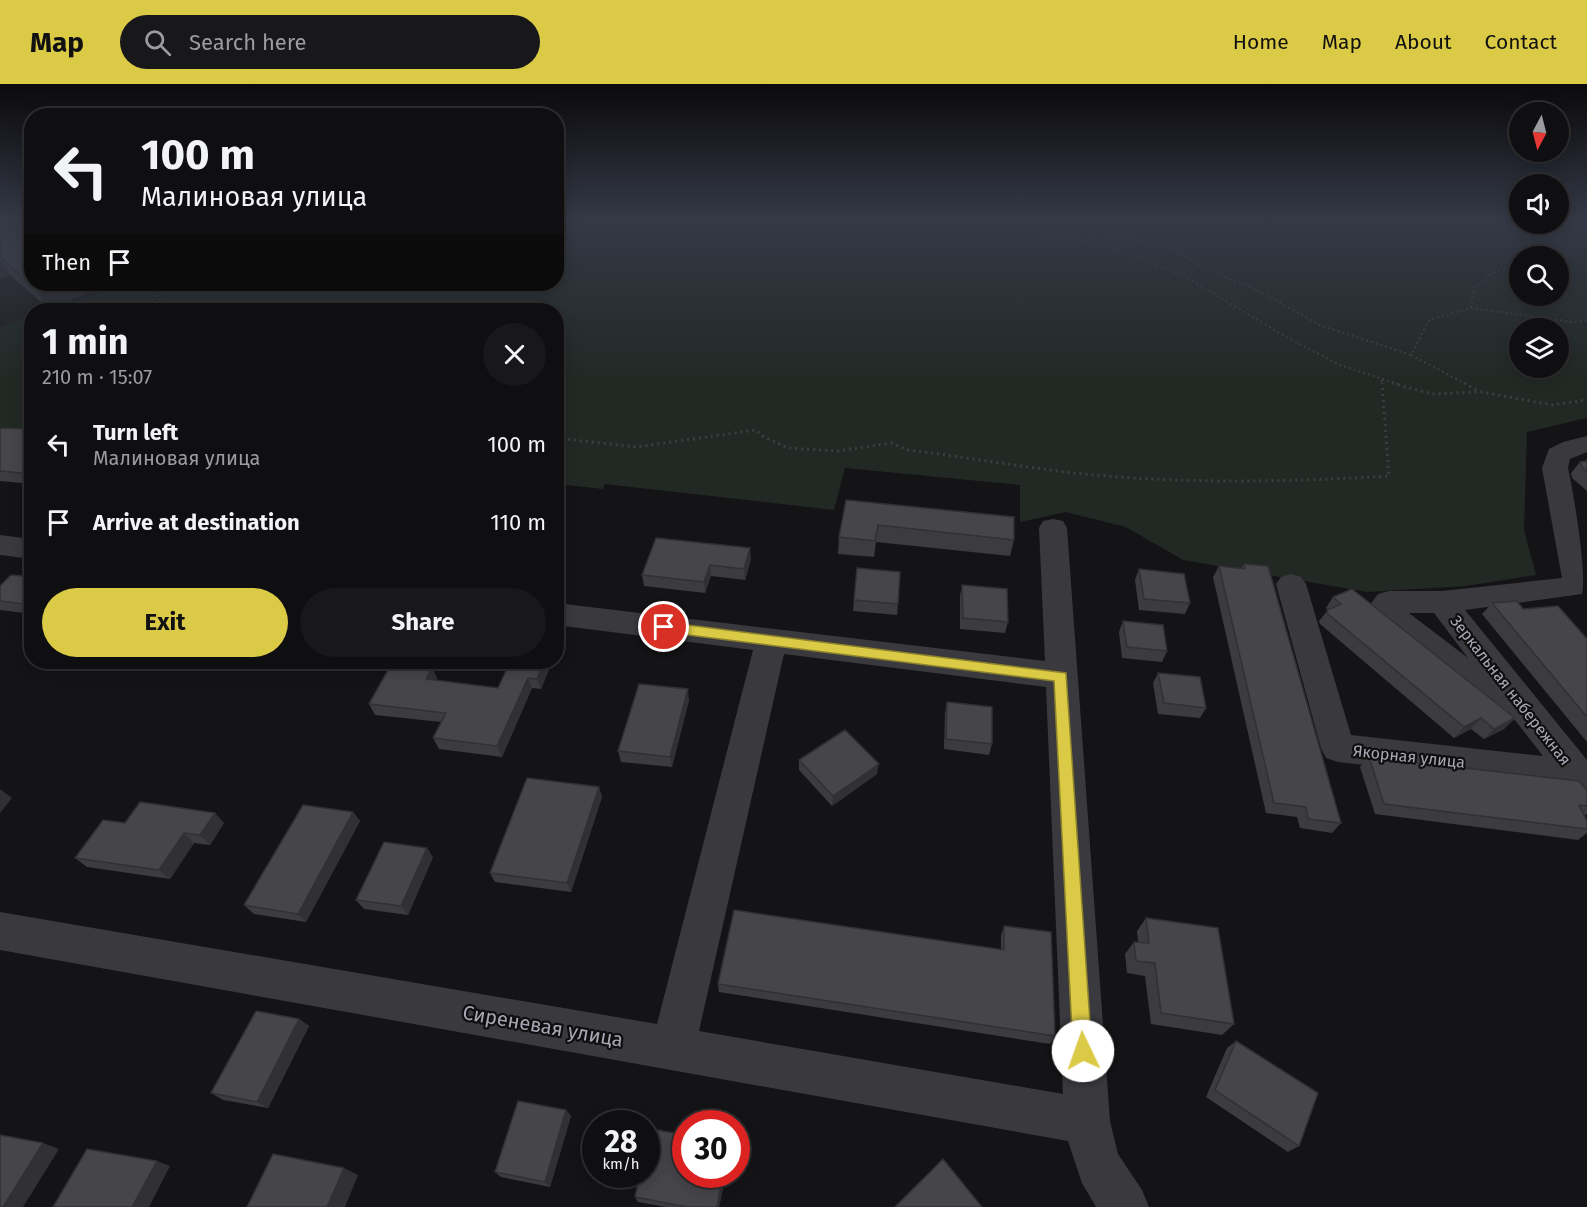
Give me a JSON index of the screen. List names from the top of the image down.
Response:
{
  "streets": {
    "street": ["Зеркальная набережная", "Якорная улица", "Сиреневая улица"]
  },
  "crossings": [
    ["Зеркальная набережная", "Якорная улица"]
  ],
  "north": "bottom",
  "page": {
    "header": "Map",
    "search": "Search here",
    "nav": [
      "Home",
      "Map",
      "About",
      "Contact"
    ],
    "turn": ["100 m", "Малиновая улица"],
    "then": "Then",
    "heading": ["1 min", "210 m · 15:07"],
    "list": [
      {
        "name": "Turn left",
        "note": "Малиновая улица",
        "value": "100 m"
      },
      {
        "name": "Arrive at destination",
        "value": "110 m"
      }
    ],
    "buttons": ["Exit", "Share"],
    "speed": "28 km/h",
    "limit": "30"
  }
}
